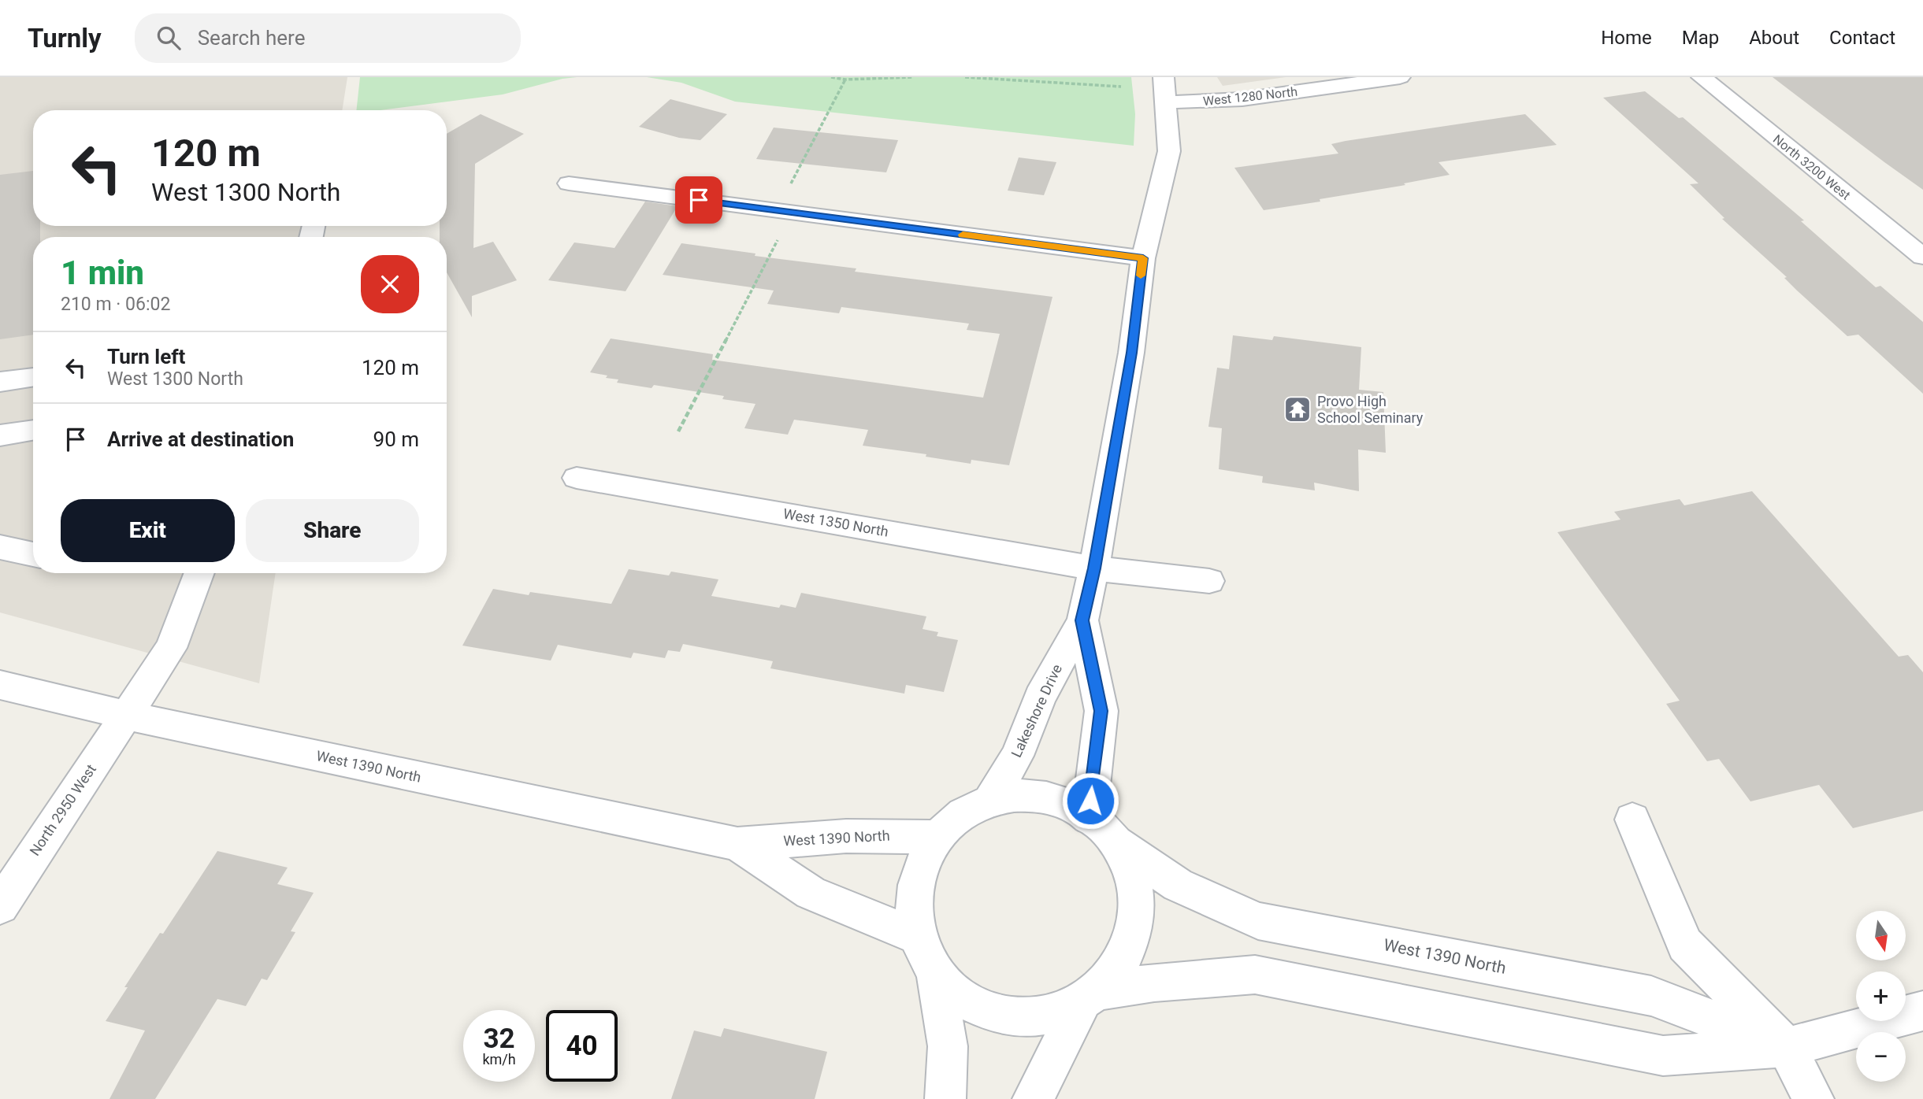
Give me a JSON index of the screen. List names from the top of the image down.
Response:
{
  "streets": {
    "street": [
      "West 1280 North",
      "North 3200 West",
      "West 1350 North",
      "Lakeshore Drive",
      "West 1390 North",
      "North 2950 West"
    ]
  },
  "crossings": [
    ["West 1280 North", "Lakeshore Drive"],
    ["West 1350 North", "Lakeshore Drive"],
    ["Lakeshore Drive", "West 1390 North"],
    ["West 1390 North", "North 2950 West"]
  ],
  "places": {
    "temple": ["Provo High School Seminary"]
  },
  "north": "bottom",
  "page": {
    "header": "Turnly",
    "search": "Search here",
    "nav": [
      "Home",
      "Map",
      "About",
      "Contact"
    ],
    "turn": ["120 m", "West 1300 North"],
    "heading": ["1 min", "210 m · 06:02"],
    "list": [
      {
        "name": "Turn left",
        "note": "West 1300 North",
        "value": "120 m"
      },
      {
        "name": "Arrive at destination",
        "value": "90 m"
      }
    ],
    "buttons": ["Exit", "Share"],
    "map_buttons": ["+", "−"],
    "speed": "32 km/h",
    "limit": "40"
  }
}
